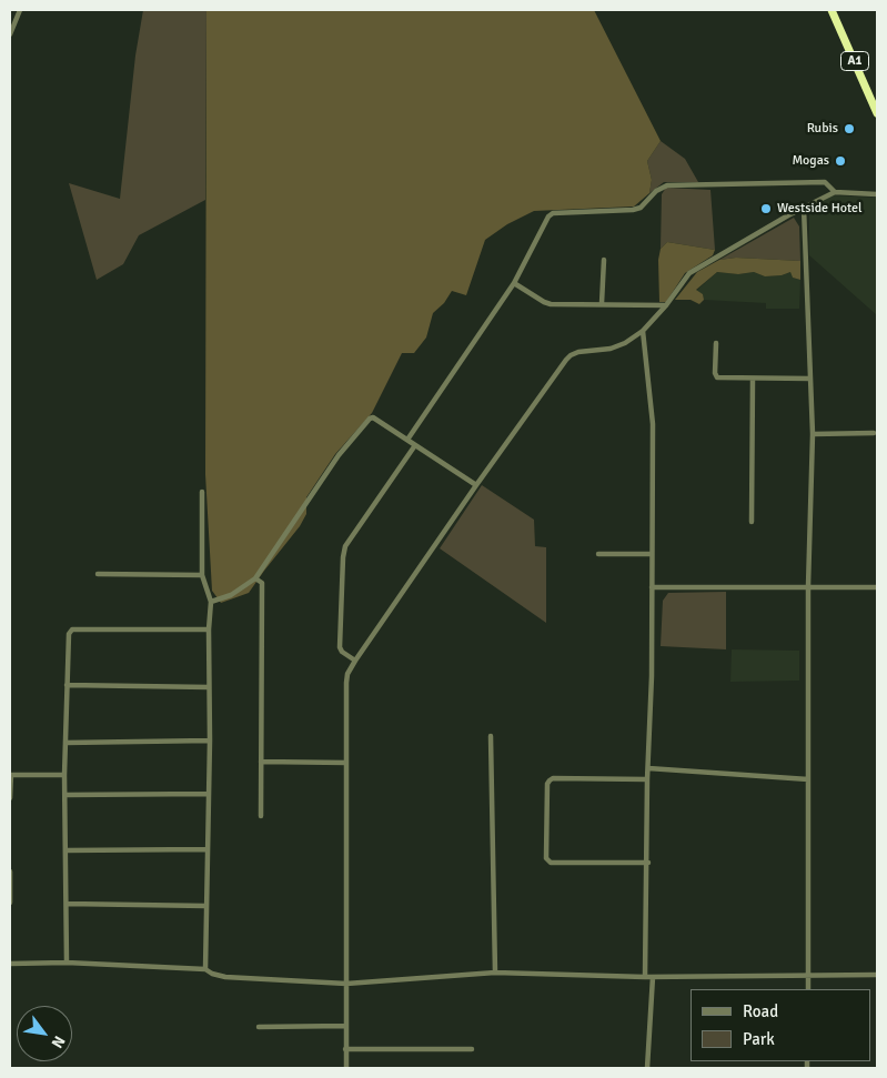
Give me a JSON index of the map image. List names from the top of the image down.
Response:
{
  "streets": {
    "highway": ["A1"]
  },
  "places": ["Rubis", "Mogas", "Westside Hotel"],
  "legend": ["Road", "Park"],
  "north": "bottom right"
}
